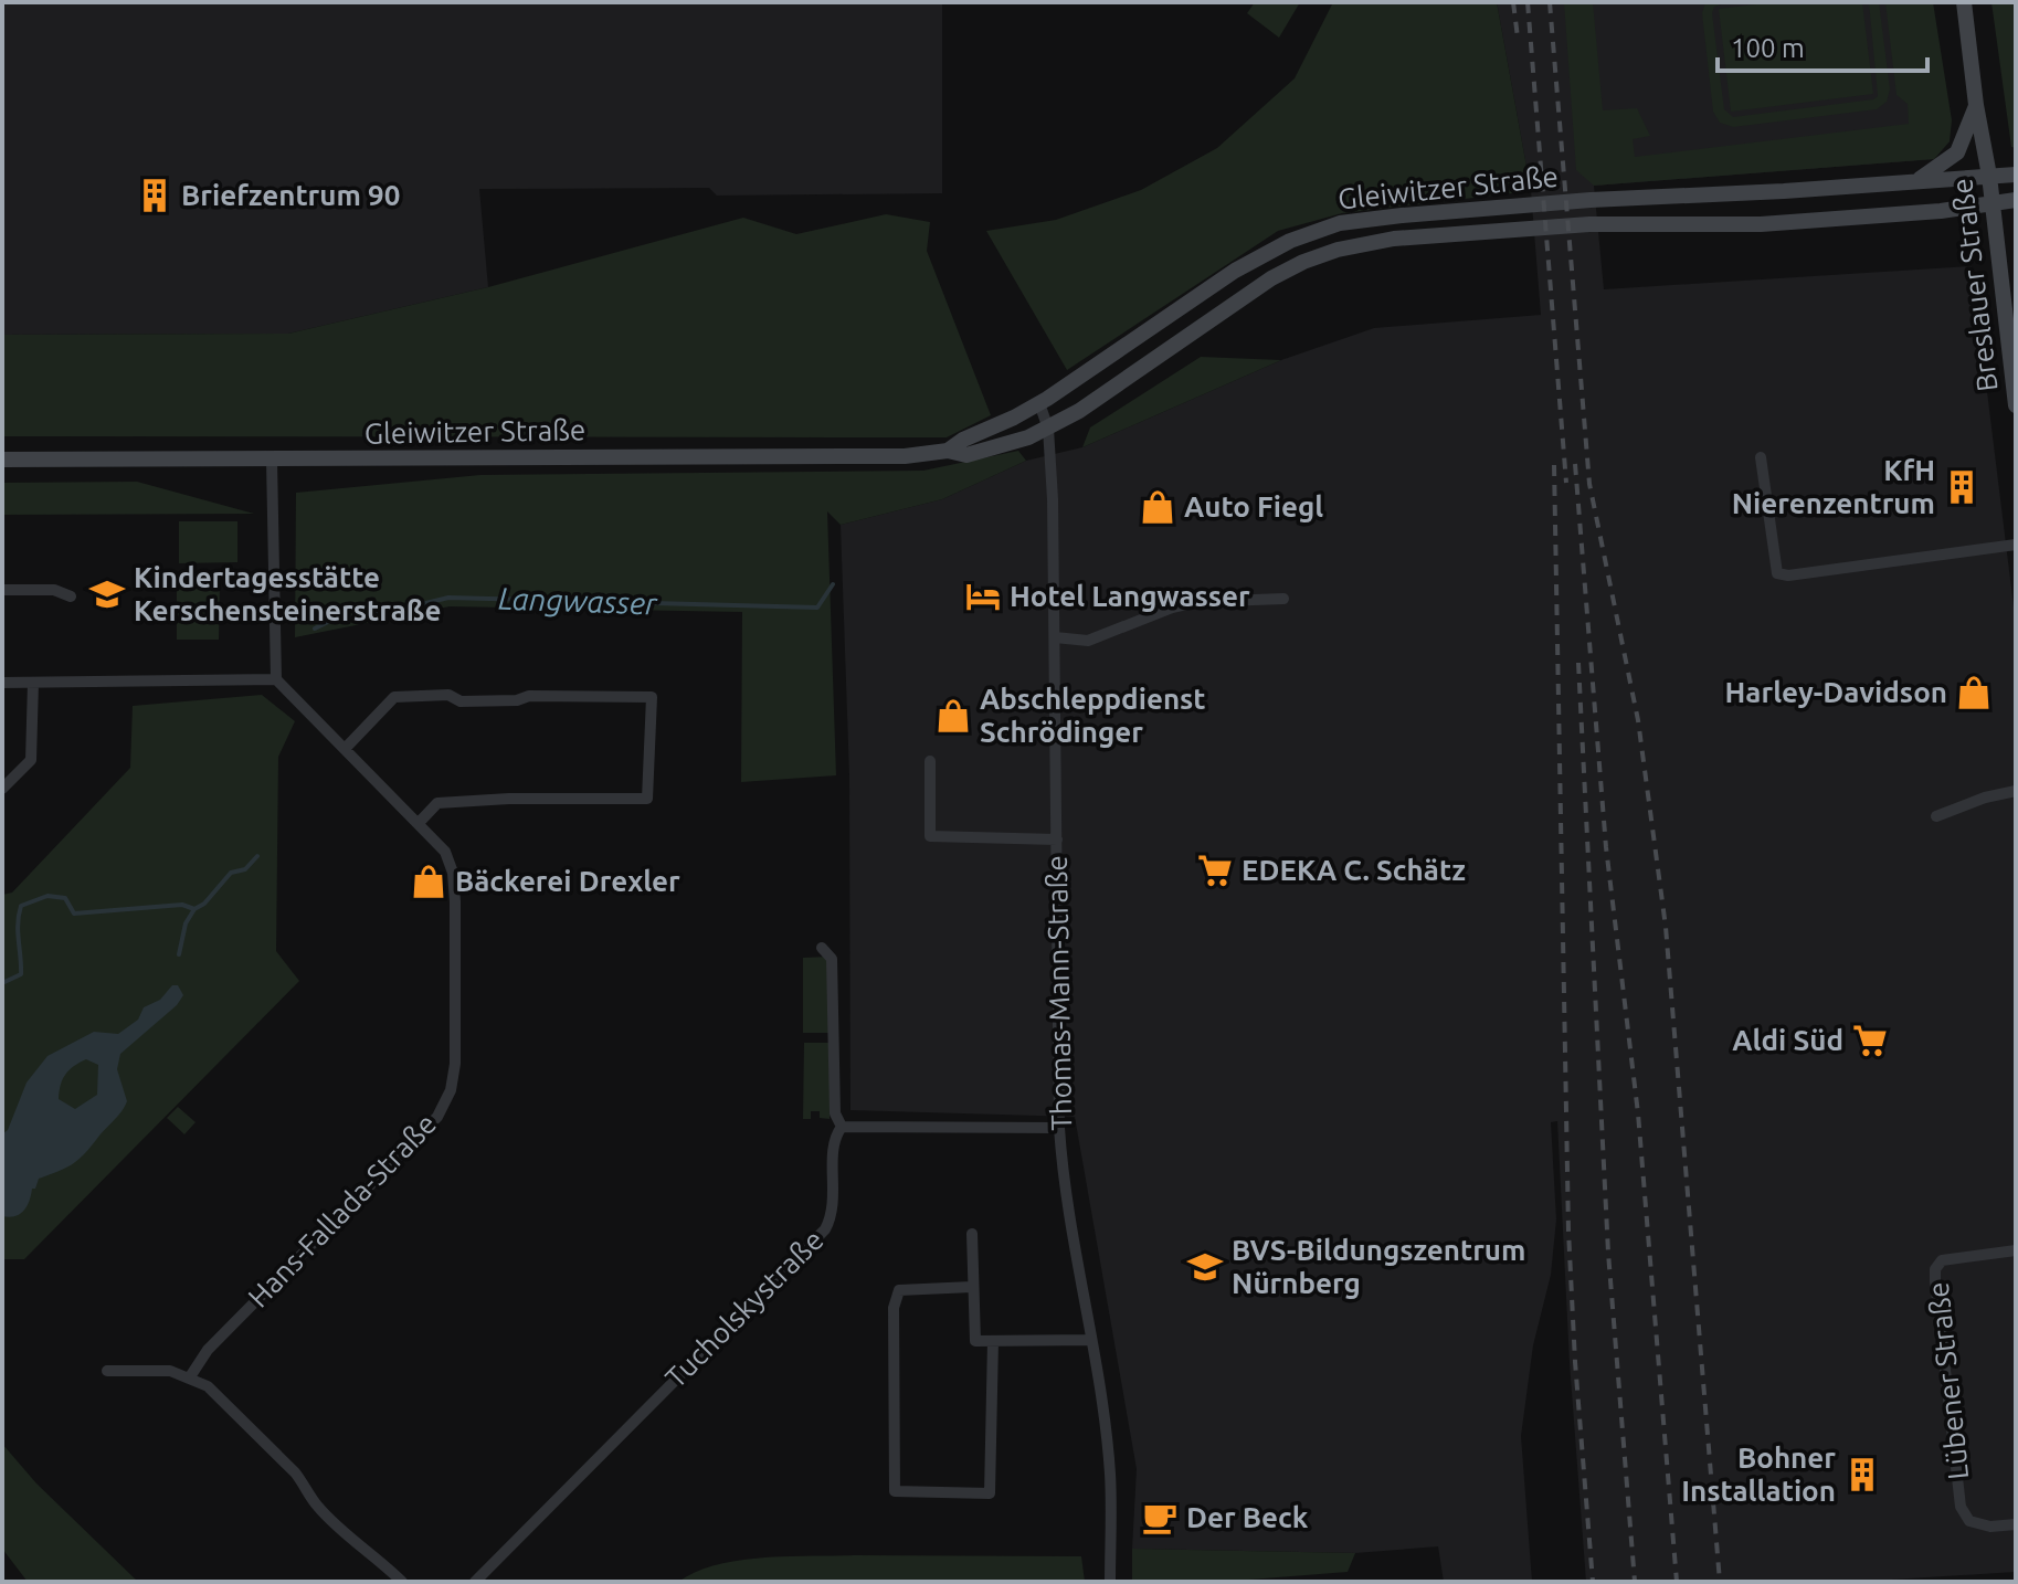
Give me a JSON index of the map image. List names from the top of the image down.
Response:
{
  "streets": {
    "main road": ["Gleiwitzer Straße", "Breslauer Straße"],
    "street": [
      "Thomas-Mann-Straße",
      "Hans-Fallada-Straße",
      "Tucholskystraße",
      "Lübener Straße"
    ]
  },
  "crossings": [
    ["Gleiwitzer Straße", "Breslauer Straße"],
    ["Gleiwitzer Straße", "Thomas-Mann-Straße"]
  ],
  "water": ["Langwasser"],
  "places": {
    "building": ["Briefzentrum 90", "KfH Nierenzentrum", "Bohner Installation"],
    "shop": [
      "Auto Fiegl",
      "Harley-Davidson",
      "Abschleppdienst Schrödinger",
      "Bäckerei Drexler"
    ],
    "school or university": ["Kindertagesstätte Kerschensteinerstraße", "BVS-Bildungszentrum Nürnberg"],
    "hotel": ["Hotel Langwasser"],
    "supermarket": ["EDEKA C. Schätz", "Aldi Süd"],
    "cafe": ["Der Beck"]
  },
  "scale_bar": "100 m"
}
